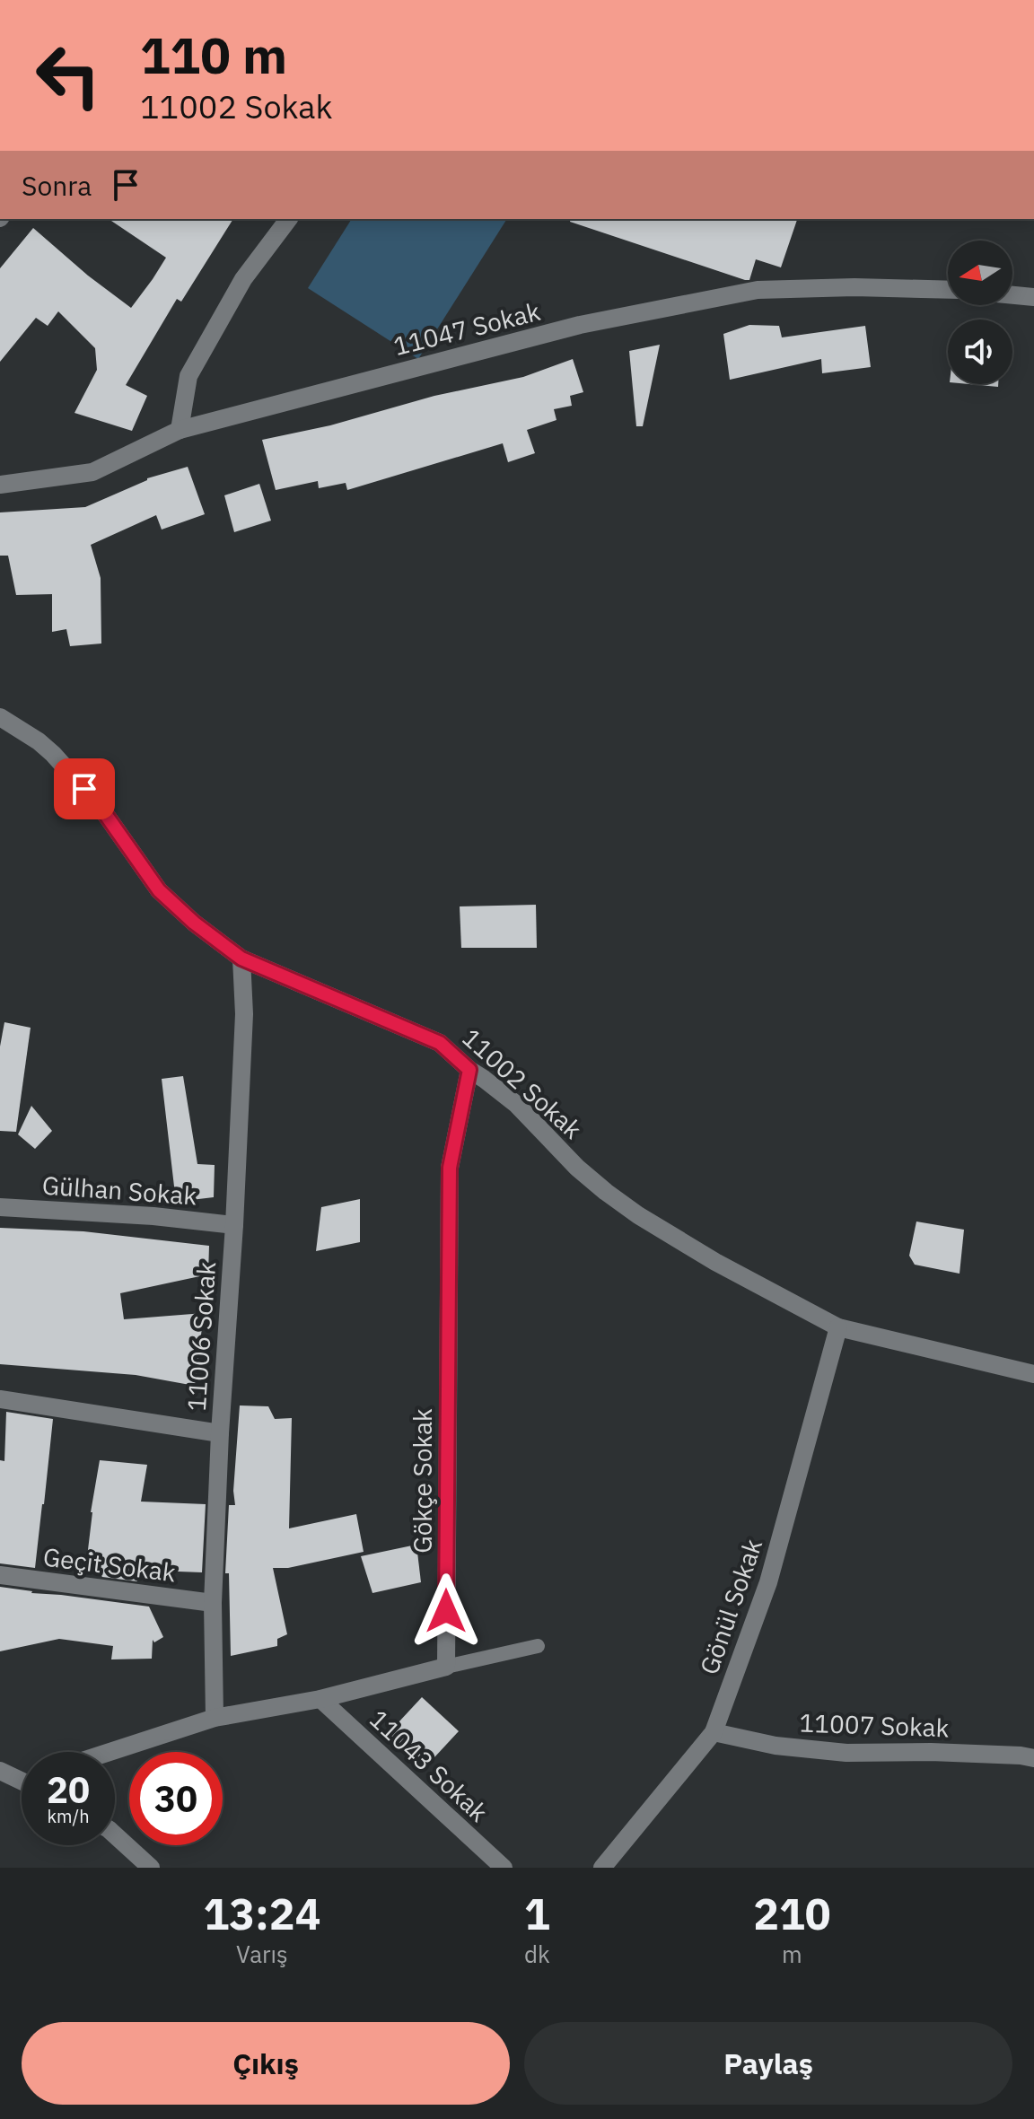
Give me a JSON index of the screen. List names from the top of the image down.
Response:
{
  "streets": {
    "street": [
      "11047 Sokak",
      "11002 Sokak",
      "Gülhan Sokak",
      "11006 Sokak",
      "Gökçe Sokak",
      "Geçit Sokak",
      "Gönül Sokak",
      "11007 Sokak",
      "11043 Sokak"
    ]
  },
  "crossings": [
    ["11002 Sokak", "11006 Sokak"],
    ["11002 Sokak", "Gökçe Sokak"],
    ["11002 Sokak", "Gönül Sokak"],
    ["Gülhan Sokak", "11006 Sokak"],
    ["11006 Sokak", "Geçit Sokak"],
    ["Gönül Sokak", "11007 Sokak"]
  ],
  "north": "left",
  "page": {
    "turn": ["110 m", "11002 Sokak"],
    "then": "Sonra",
    "speed": "20 km/h",
    "limit": "30",
    "eta": [
      "13:24",
      "Varış",
      "1",
      "dk",
      "210",
      "m"
    ],
    "buttons": ["Çıkış", "Paylaş"]
  }
}
